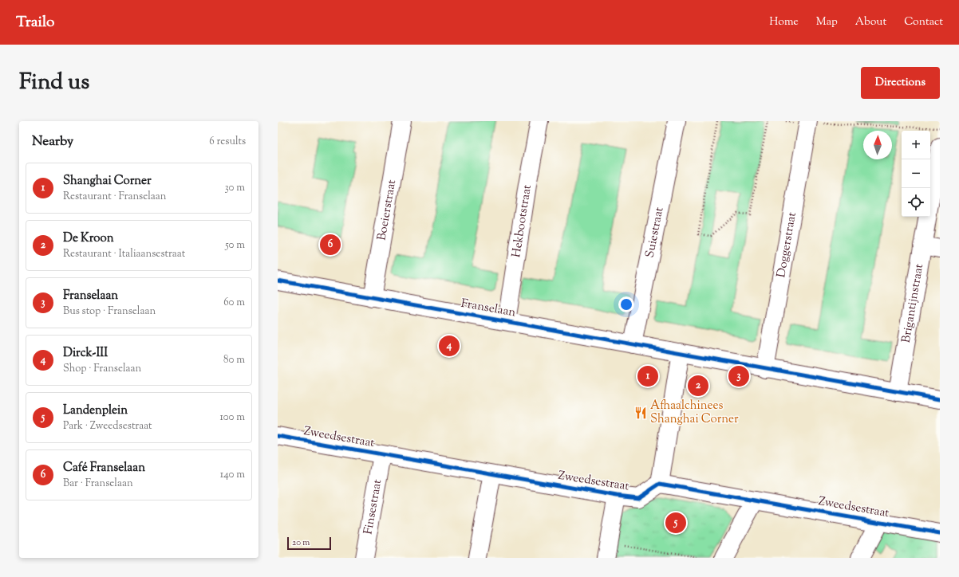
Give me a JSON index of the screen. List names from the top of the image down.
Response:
{
  "streets": {
    "street": [
      "Boeierstraat",
      "Hekbootstraat",
      "Suiestraat",
      "Doggerstraat",
      "Brigantijnstraat",
      "Franselaan",
      "Zweedsestraat",
      "Finsestraat"
    ]
  },
  "crossings": [
    ["Boeierstraat", "Franselaan"],
    ["Hekbootstraat", "Franselaan"],
    ["Suiestraat", "Franselaan"],
    ["Doggerstraat", "Franselaan"],
    ["Brigantijnstraat", "Franselaan"],
    ["Zweedsestraat", "Finsestraat"]
  ],
  "places": {
    "restaurant": ["Afhaalchinees Shanghai Corner"]
  },
  "scale_bar": "20 m",
  "north": "top",
  "page": {
    "header": "Trailo",
    "nav": [
      "Home",
      "Map",
      "About",
      "Contact"
    ],
    "title": "Find us",
    "buttons": "Directions",
    "heading": ["Nearby", "6 results"],
    "map_buttons": ["+", "−"],
    "list": [
      {
        "mark": "1",
        "name": "Shanghai Corner",
        "note": "Restaurant · Franselaan",
        "value": "30 m"
      },
      {
        "mark": "2",
        "name": "De Kroon",
        "note": "Restaurant · Italiaansestraat",
        "value": "50 m"
      },
      {
        "mark": "3",
        "name": "Franselaan",
        "note": "Bus stop · Franselaan",
        "value": "60 m"
      },
      {
        "mark": "4",
        "name": "Dirck-III",
        "note": "Shop · Franselaan",
        "value": "80 m"
      },
      {
        "mark": "5",
        "name": "Landenplein",
        "note": "Park · Zweedsestraat",
        "value": "100 m"
      },
      {
        "mark": "6",
        "name": "Café Franselaan",
        "note": "Bar · Franselaan",
        "value": "140 m"
      }
    ],
    "pins": [
      "6",
      "4",
      "1",
      "3",
      "2",
      "5"
    ],
    "scale": "20 m"
  }
}
